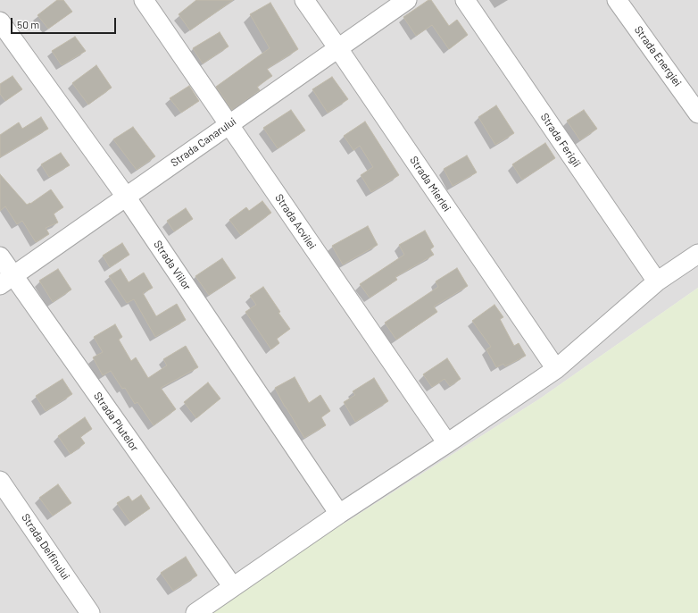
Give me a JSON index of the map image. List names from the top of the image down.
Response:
{
  "streets": {
    "street": [
      "Strada Energiei",
      "Strada Ferigii",
      "Strada Canarului",
      "Strada Mierlei",
      "Strada Acvilei",
      "Strada Viilor",
      "Strada Plutelor",
      "Strada Delfinului"
    ]
  },
  "crossings": [
    ["Strada Canarului", "Strada Mierlei"],
    ["Strada Canarului", "Strada Acvilei"],
    ["Strada Canarului", "Strada Viilor"],
    ["Strada Canarului", "Strada Plutelor"]
  ],
  "scale_bar": "50 m"
}
